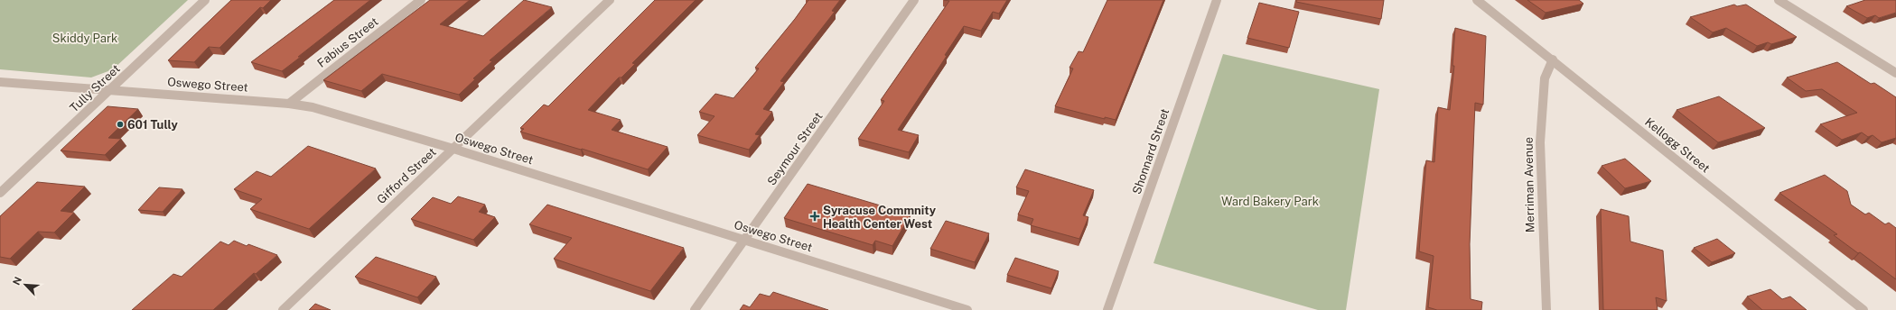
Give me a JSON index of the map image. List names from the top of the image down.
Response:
{
  "streets": {
    "street": [
      "Fabius Street",
      "Oswego Street",
      "Tully Street",
      "Kellogg Street",
      "Seymour Street",
      "Shonnard Street",
      "Gifford Street",
      "Merriman Avenue"
    ]
  },
  "crossings": [
    ["Fabius Street", "Oswego Street"],
    ["Oswego Street", "Tully Street"],
    ["Oswego Street", "Seymour Street"],
    ["Oswego Street", "Gifford Street"],
    ["Kellogg Street", "Merriman Avenue"]
  ],
  "parks": ["Skiddy Park", "Ward Bakery Park"],
  "places": {
    "other": ["601 Tully"],
    "health": ["Syracuse Commnity Health Center West"]
  },
  "north": "top left"
}
